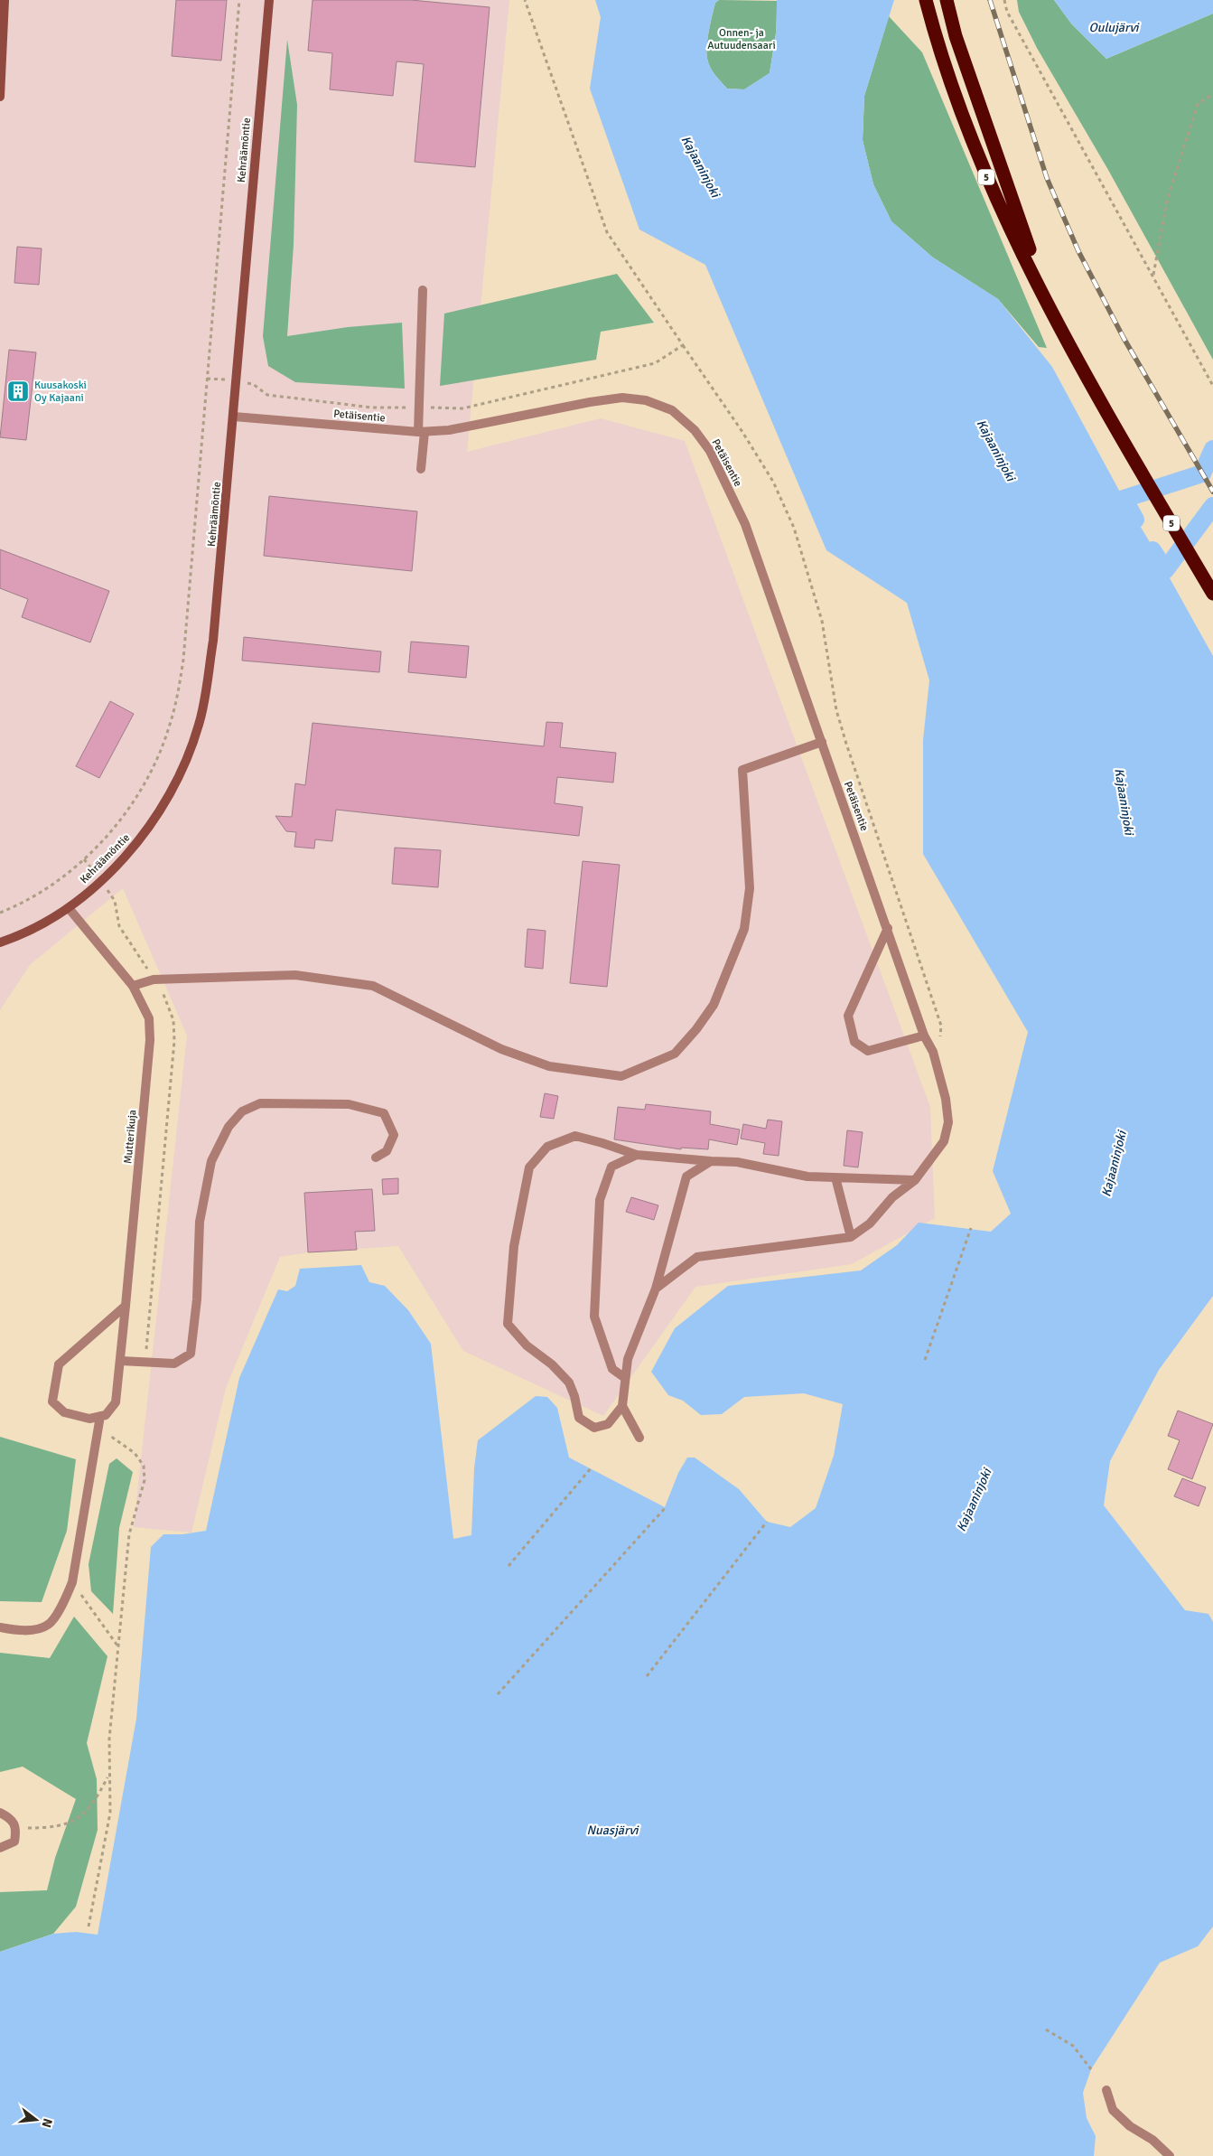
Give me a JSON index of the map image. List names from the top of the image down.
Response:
{
  "streets": {
    "highway": ["5"],
    "street": ["Kehräämöntie", "Petäisentie", "Mutterikuja"]
  },
  "crossings": [
    ["Kehräämöntie", "Petäisentie"],
    ["Kehräämöntie", "Mutterikuja"]
  ],
  "water": ["Oulujärvi", "Kajaaninjoki", "Nuasjärvi"],
  "parks": ["Onnen- ja Autuudensaari"],
  "places": {
    "building": ["Kuusakoski Oy Kajaani"]
  },
  "north": "right"
}
